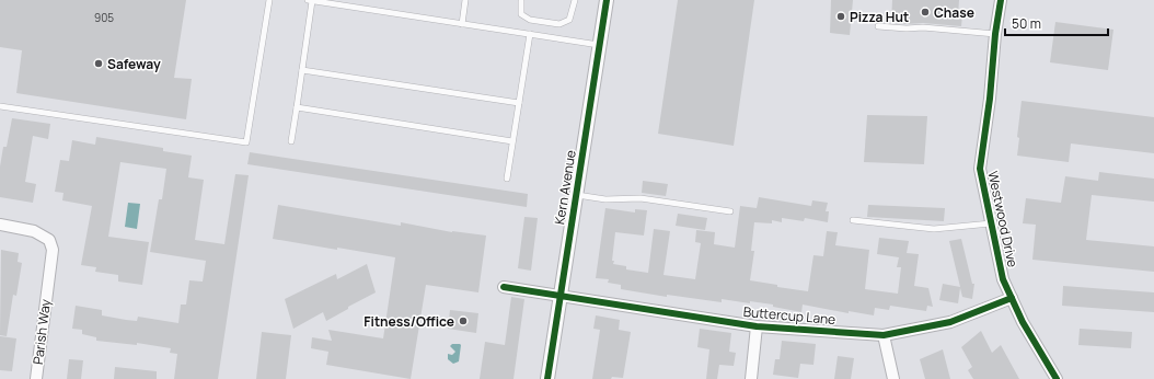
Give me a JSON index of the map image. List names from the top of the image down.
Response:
{
  "streets": {
    "street": [
      "Kern Avenue",
      "Westwood Drive",
      "Buttercup Lane",
      "Parish Way"
    ]
  },
  "crossings": [
    ["Kern Avenue", "Buttercup Lane"],
    ["Westwood Drive", "Buttercup Lane"]
  ],
  "places": [
    "Chase",
    "Pizza Hut",
    "Safeway",
    "Fitness/Office"
  ],
  "house_numbers": ["905"],
  "scale_bar": "50 m"
}
